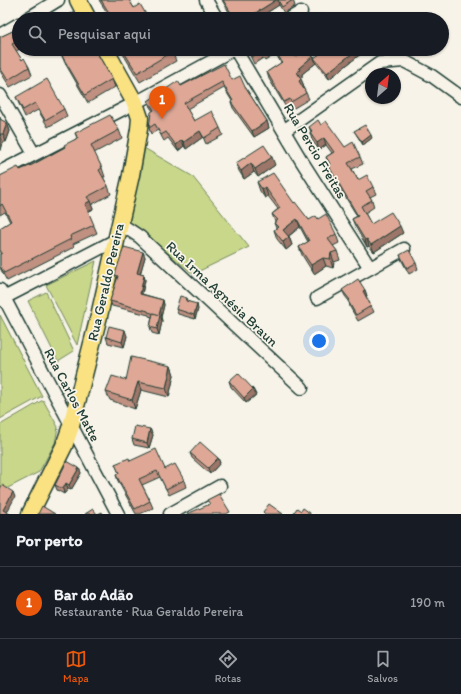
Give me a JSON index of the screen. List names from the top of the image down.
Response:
{
  "streets": {
    "main road": ["Rua Geraldo Pereira"],
    "street": ["Rua Percio Freitas", "Rua Irma Agnésia Braun", "Rua Carlos Matte"]
  },
  "crossings": [
    ["Rua Geraldo Pereira", "Rua Irma Agnésia Braun"],
    ["Rua Geraldo Pereira", "Rua Carlos Matte"]
  ],
  "north": "top right",
  "page": {
    "search": "Pesquisar aqui",
    "pins": "1",
    "heading": "Por perto",
    "list": [
      {
        "mark": "1",
        "name": "Bar do Adão",
        "note": "Restaurante · Rua Geraldo Pereira",
        "value": "190 m"
      }
    ],
    "nav": ["Mapa", "Rotas", "Salvos"]
  }
}
